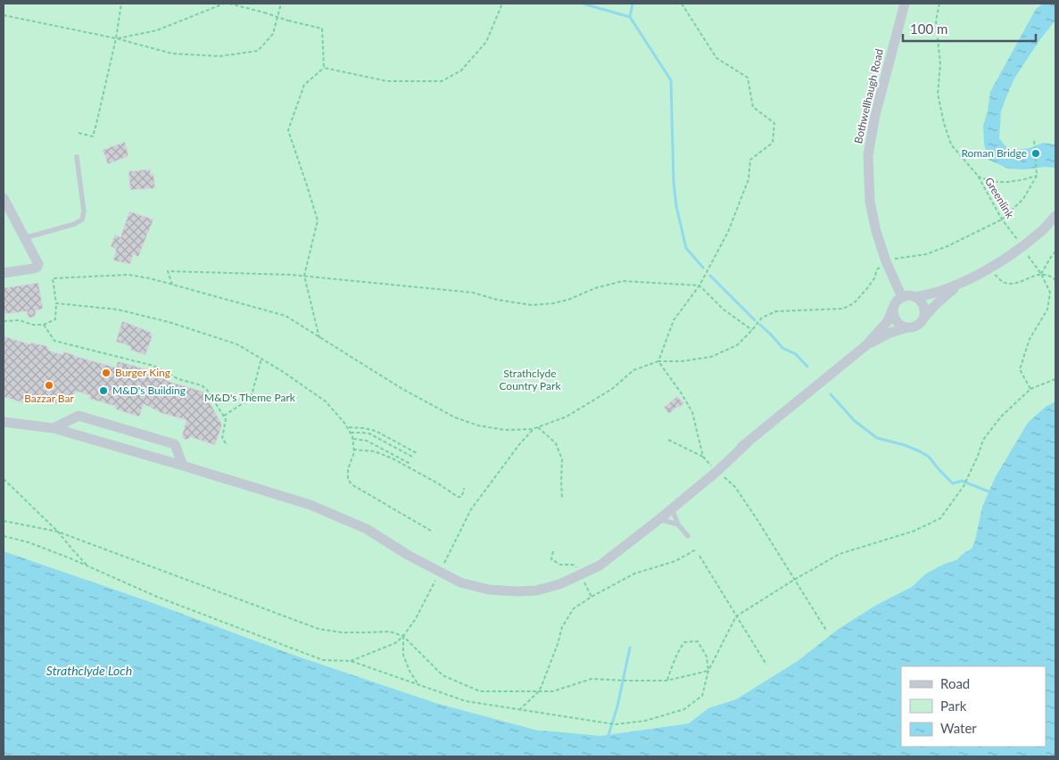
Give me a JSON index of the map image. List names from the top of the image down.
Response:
{
  "streets": {
    "street": ["Bothwellhaugh Road"],
    "path": ["Greenlink"]
  },
  "water": ["Strathclyde Loch"],
  "parks": ["Strathclyde Country Park", "M&D's Theme Park"],
  "places": [
    "Roman Bridge",
    "Burger King",
    "Bazzar Bar",
    "M&D's Building"
  ],
  "legend": ["Road", "Park", "Water"],
  "scale_bar": "100 m"
}
